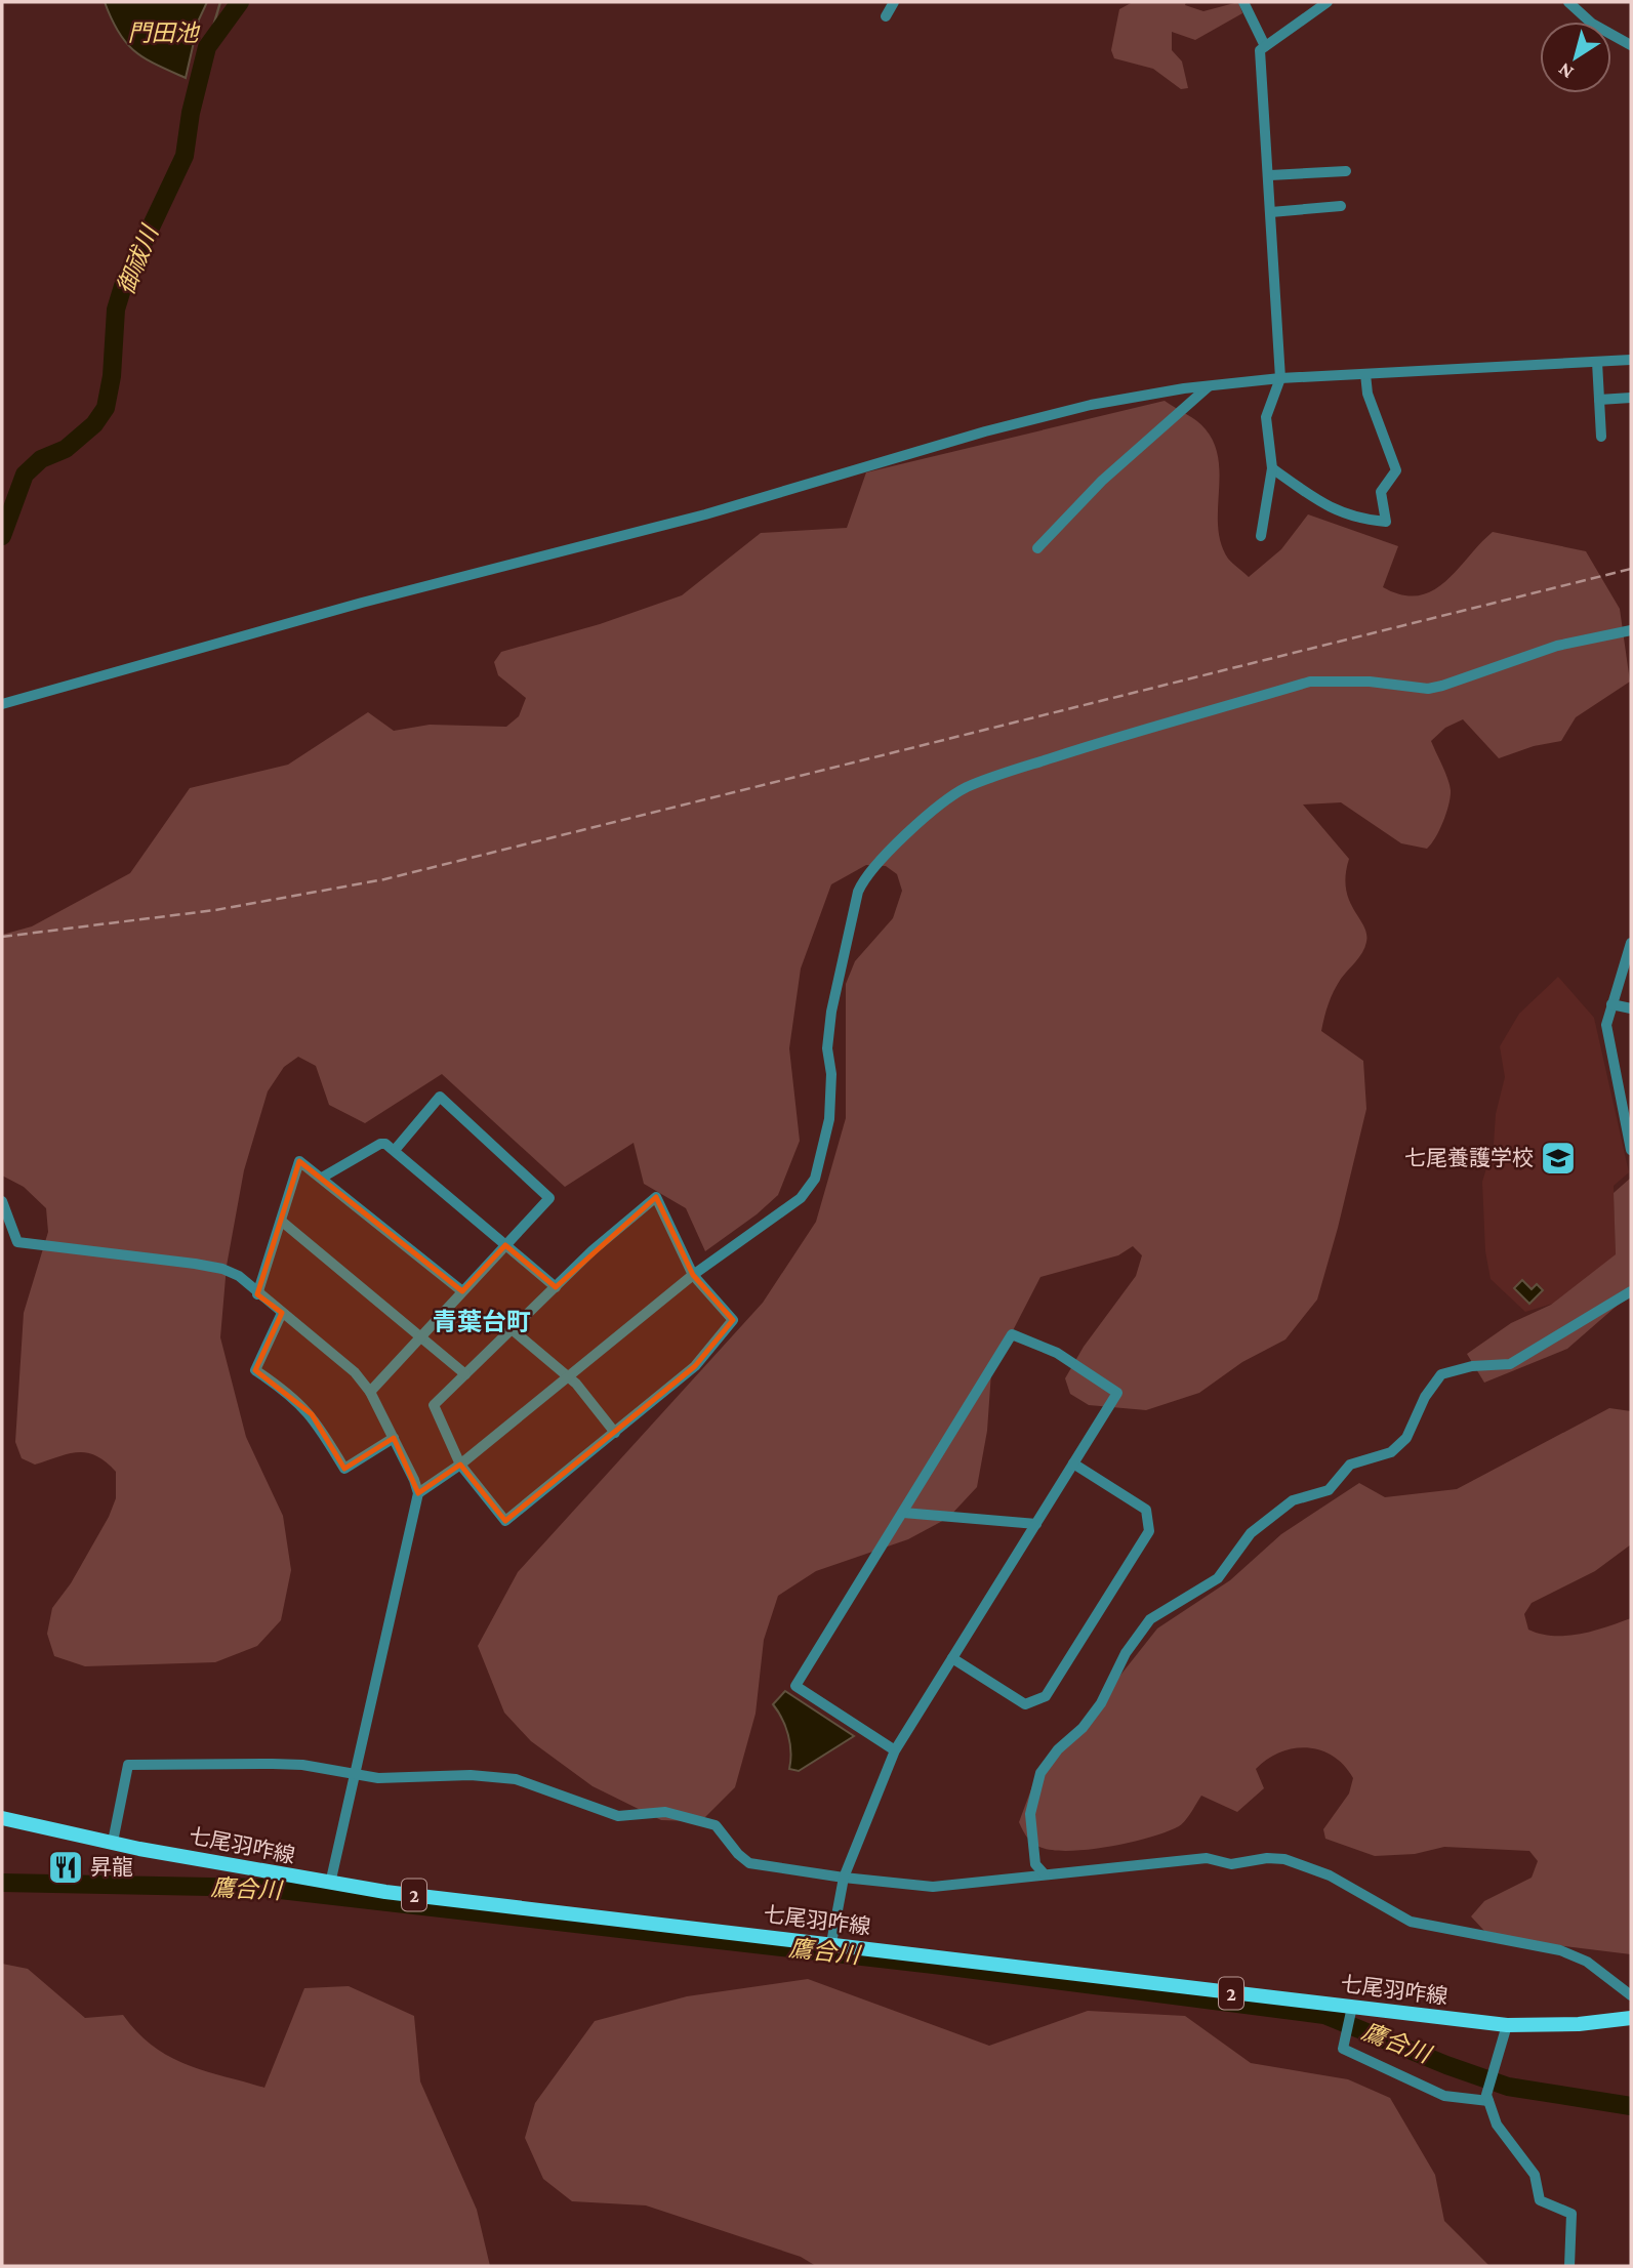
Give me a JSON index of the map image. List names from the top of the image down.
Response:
{
  "streets": {
    "main road": ["七尾羽咋線", "2"]
  },
  "districts": ["青葉台町"],
  "water": ["門田池", "御祓川", "鷹合川"],
  "places": {
    "school or university": ["七尾養護学校"],
    "restaurant": ["昇龍"]
  },
  "north": "bottom left"
}
